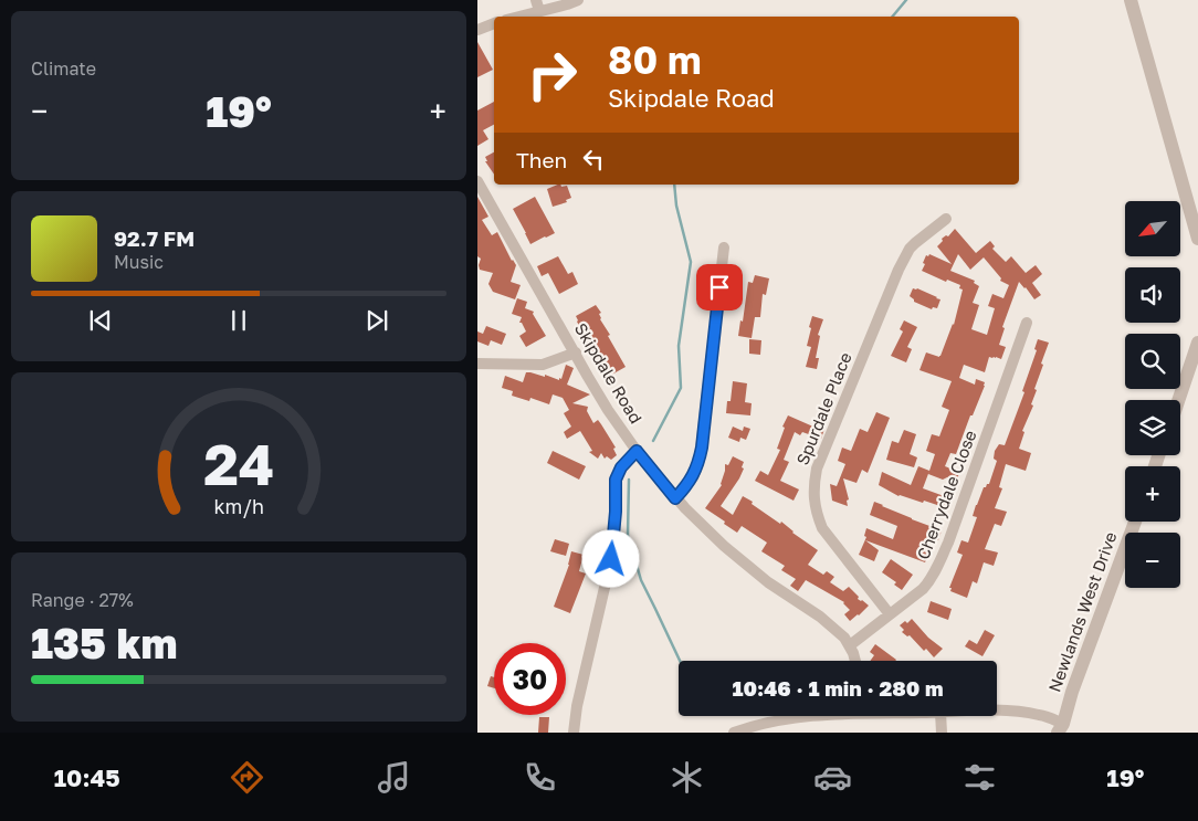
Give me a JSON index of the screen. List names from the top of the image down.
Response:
{
  "streets": {
    "street": [
      "Skipdale Road",
      "Spurdale Place",
      "Cherrydale Close",
      "Newlands West Drive"
    ]
  },
  "crossings": [
    ["Skipdale Road", "Cherrydale Close"],
    ["Spurdale Place", "Cherrydale Close"]
  ],
  "north": "bottom left",
  "page": {
    "tile": [
      "Climate",
      ["Range · 27%", "135 km"]
    ],
    "turn": ["80 m", "Skipdale Road"],
    "heat": ["−", "19°", "+"],
    "then": "Then",
    "map_buttons": ["+", "−"],
    "song": ["92.7 FM", "Music"],
    "limit": "30",
    "trip": "10:46 · 1 min · 280 m",
    "tabs": ["10:45", "19°"],
    "gauge": ["24", "km/h"]
  }
}
